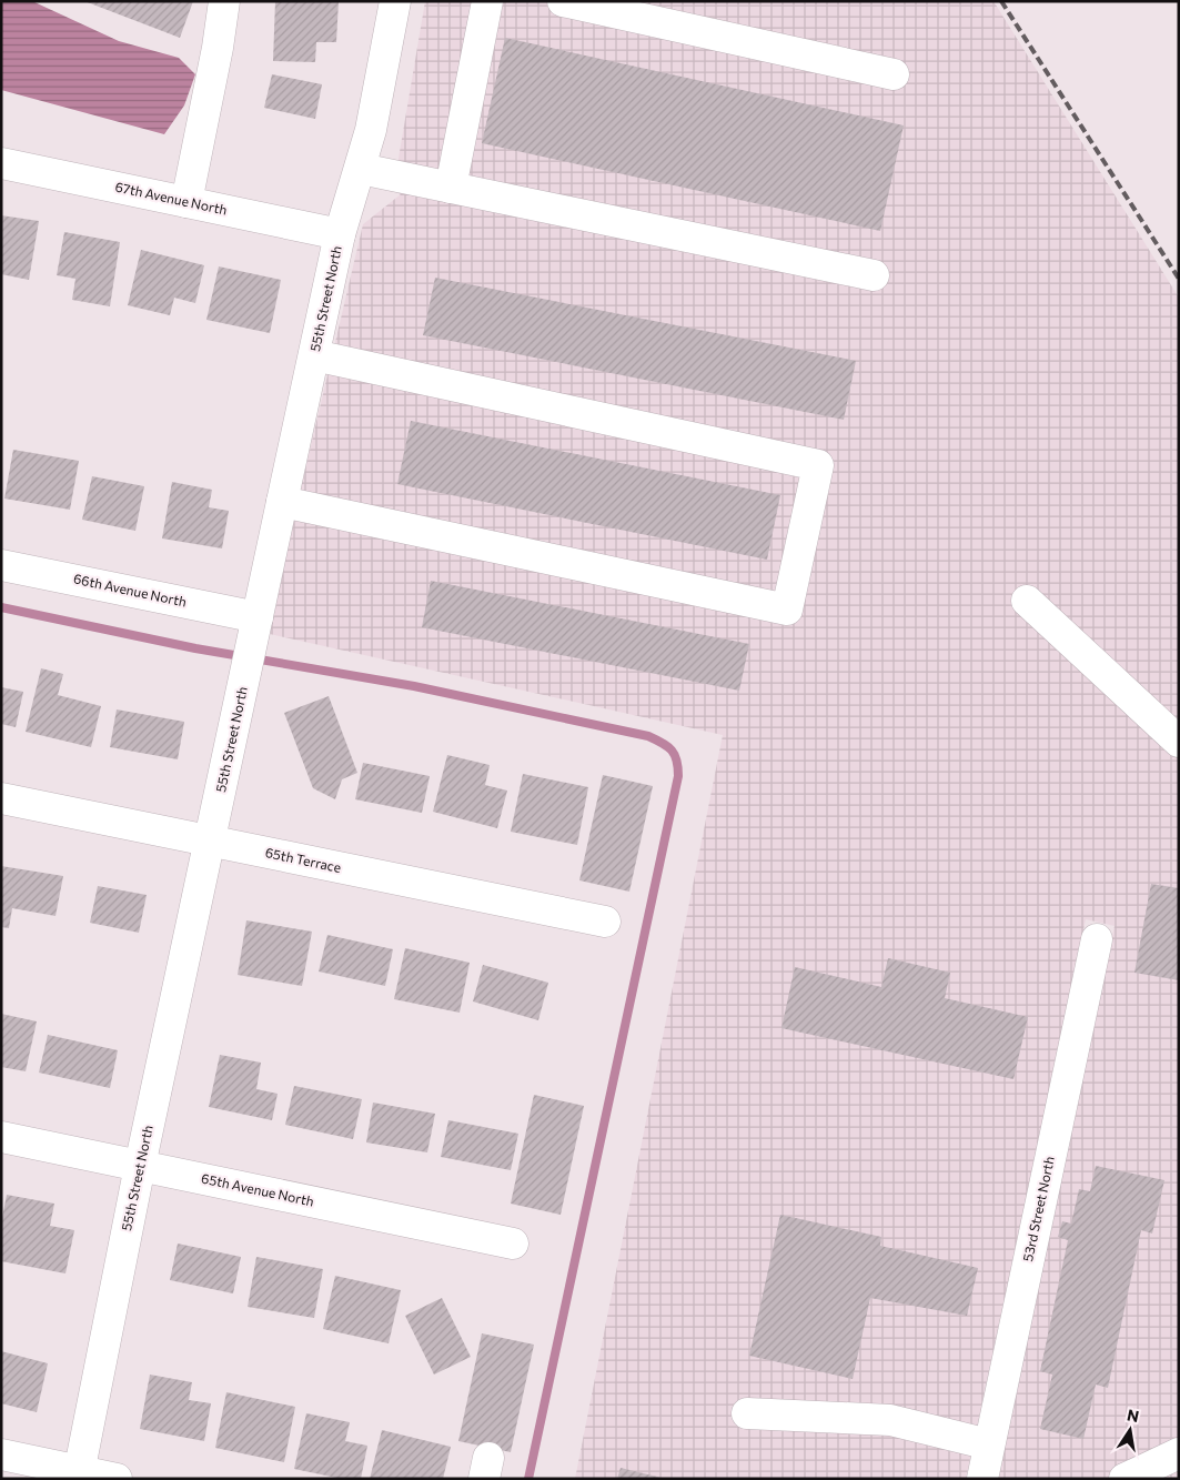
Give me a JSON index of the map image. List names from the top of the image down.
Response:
{
  "streets": {
    "street": [
      "67th Avenue North",
      "55th Street North",
      "66th Avenue North",
      "65th Terrace",
      "65th Avenue North",
      "53rd Street North"
    ]
  },
  "crossings": [
    ["67th Avenue North", "55th Street North"],
    ["55th Street North", "66th Avenue North"],
    ["55th Street North", "65th Terrace"],
    ["55th Street North", "65th Avenue North"]
  ],
  "north": "top"
}
